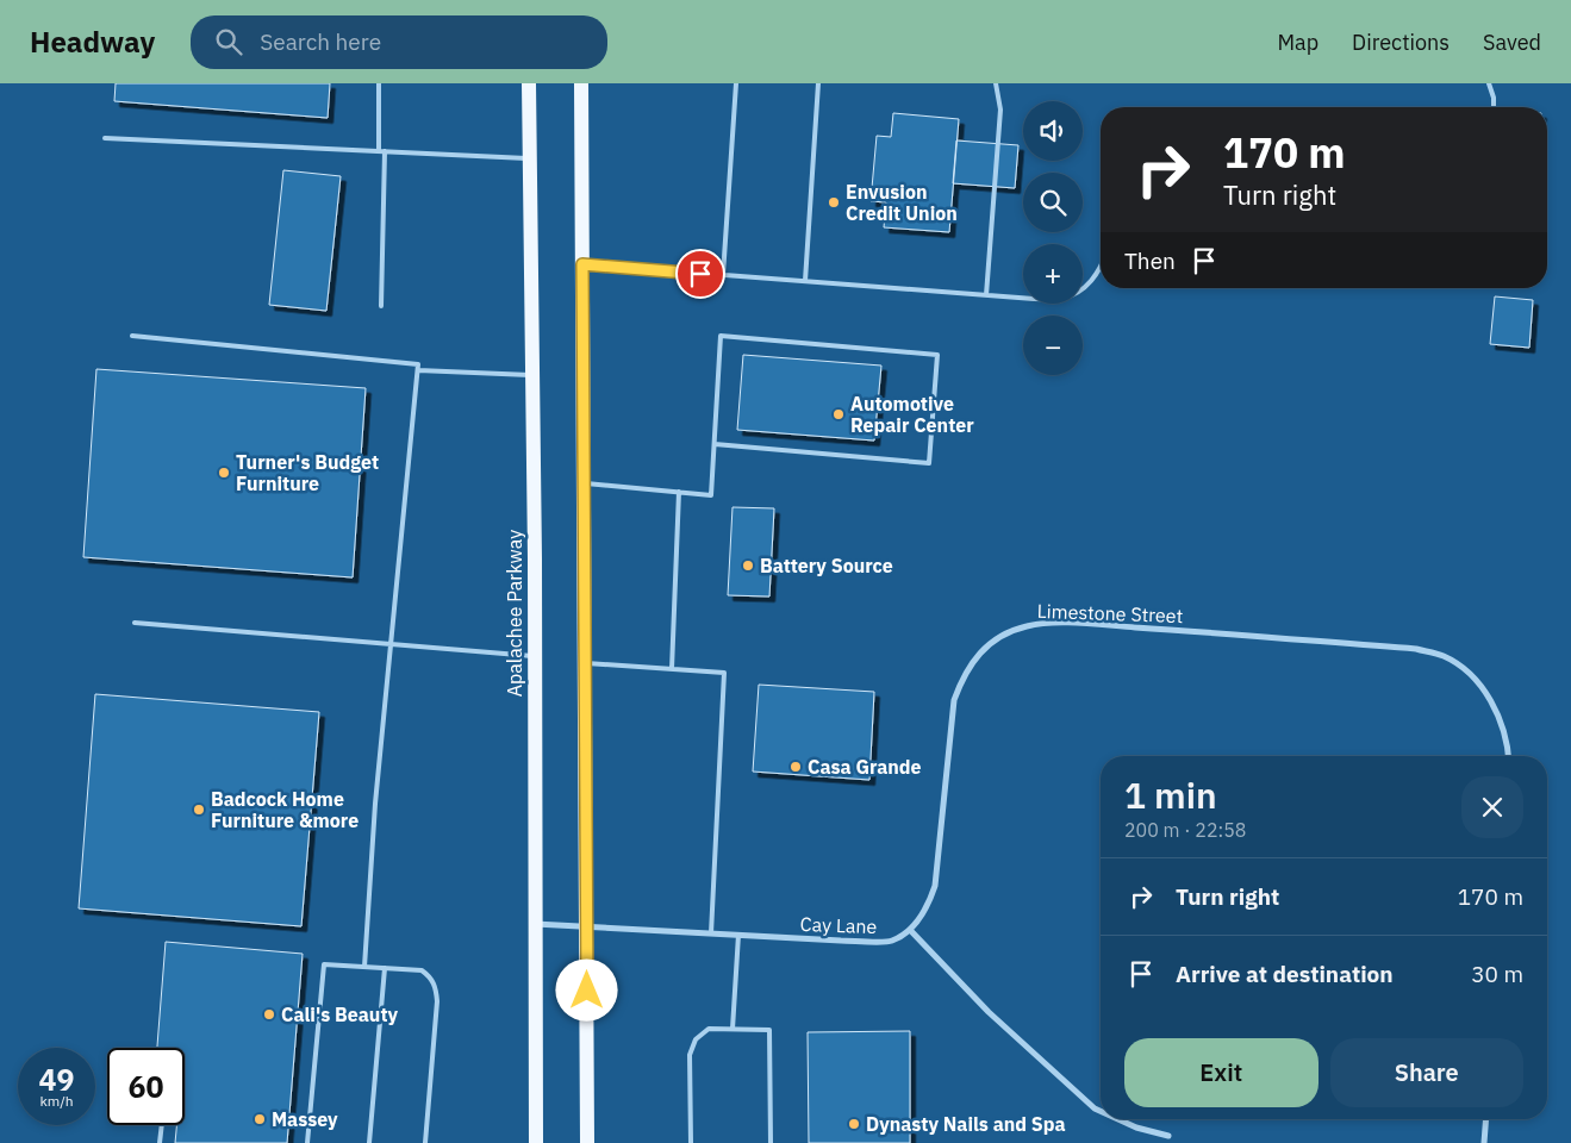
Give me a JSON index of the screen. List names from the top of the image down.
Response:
{
  "streets": {
    "main road": ["Apalachee Parkway"],
    "street": ["Limestone Street", "Cay Lane"]
  },
  "crossings": [
    ["Apalachee Parkway", "Cay Lane"],
    ["Limestone Street", "Cay Lane"]
  ],
  "places": [
    "Envusion Credit Union",
    "Automotive Repair Center",
    "Turner's Budget Furniture",
    "Battery Source",
    "Casa Grande",
    "Badcock Home Furniture &more",
    "Cali's Beauty",
    "Massey",
    "Dynasty Nails and Spa"
  ],
  "page": {
    "header": "Headway",
    "search": "Search here",
    "nav": ["Map", "Directions", "Saved"],
    "map_buttons": ["+", "−"],
    "turn": ["170 m", "Turn right"],
    "then": "Then",
    "heading": ["1 min", "200 m · 22:58"],
    "list": [
      {
        "name": "Turn right",
        "value": "170 m"
      },
      {
        "name": "Arrive at destination",
        "value": "30 m"
      }
    ],
    "buttons": ["Exit", "Share"],
    "speed": "49 km/h",
    "limit": "60"
  }
}
